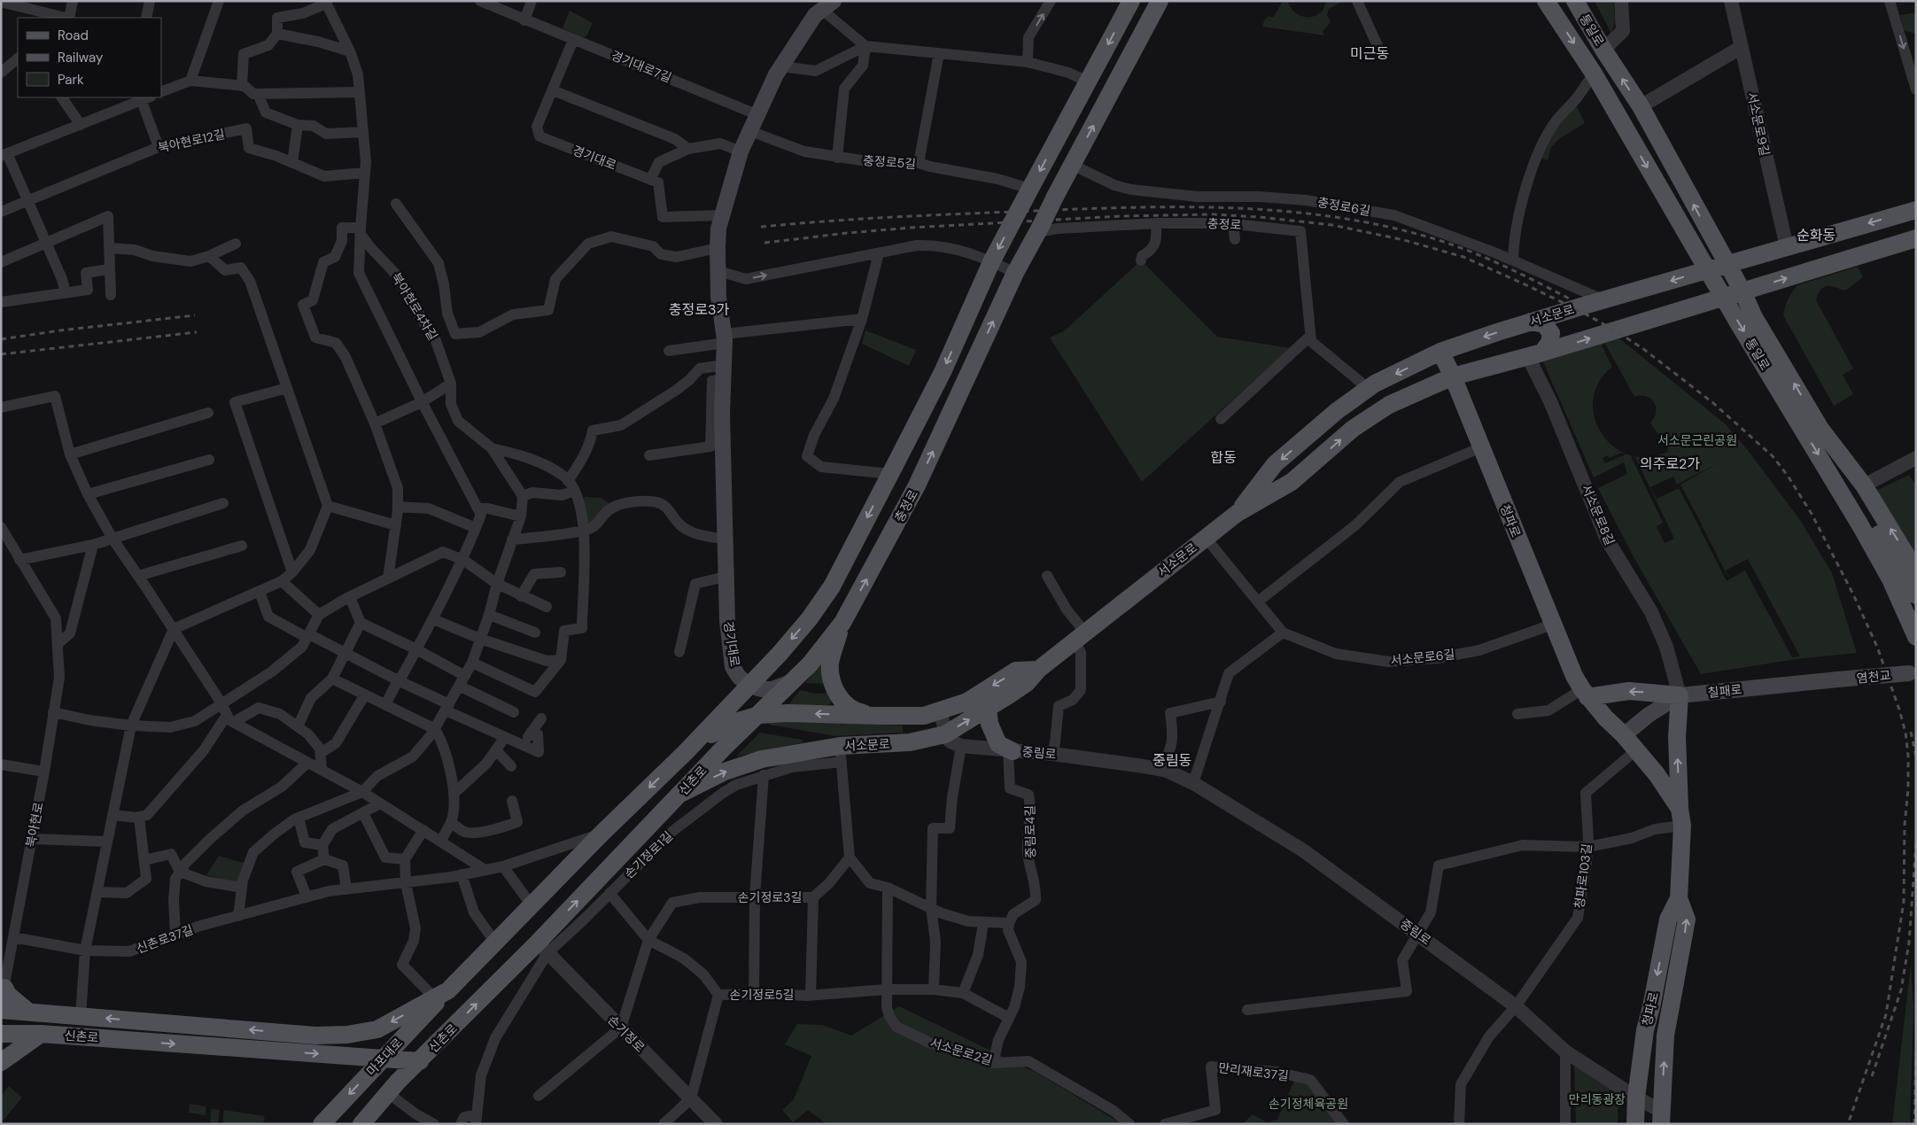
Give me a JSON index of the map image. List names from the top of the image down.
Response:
{
  "streets": {
    "main road": [
      "통일로",
      "경기대로",
      "충정로",
      "서소문로",
      "청파로",
      "염천교",
      "칠패로",
      "신촌로",
      "마포대로"
    ],
    "street": [
      "경기대로7길",
      "서소문로9길",
      "북아현로12길",
      "충정로5길",
      "충정로6길",
      "북아현로4차길",
      "서소문로8길",
      "서소문로6길",
      "중림로",
      "북아현로",
      "중림로4길",
      "손기정로1길",
      "청파로103길",
      "손기정로3길",
      "신촌로37길",
      "손기정로5길",
      "손기정로",
      "서소문로2길",
      "만리재로37길"
    ]
  },
  "crossings": [
    ["통일로", "서소문로"],
    ["경기대로7길", "경기대로"],
    ["서소문로9길", "서소문로"],
    ["경기대로", "충정로5길"],
    ["충정로6길", "충정로"],
    ["충정로6길", "서소문로"],
    ["충정로", "신촌로"],
    ["서소문로", "서소문로8길"],
    ["서소문로", "청파로"],
    ["서소문로", "서소문로6길"],
    ["서소문로", "중림로"],
    ["서소문로", "신촌로"],
    ["서소문로", "손기정로1길"],
    ["서소문로8길", "칠패로"],
    ["청파로", "서소문로6길"],
    ["청파로", "칠패로"],
    ["청파로", "중림로"],
    ["청파로", "청파로103길"],
    ["염천교", "칠패로"],
    ["중림로", "중림로4길"],
    ["중림로", "청파로103길"],
    ["신촌로", "손기정로1길"],
    ["신촌로", "신촌로37길"],
    ["신촌로", "손기정로"],
    ["신촌로", "마포대로"],
    ["북아현로", "신촌로37길"],
    ["손기정로1길", "손기정로"],
    ["손기정로3길", "손기정로5길"],
    ["손기정로3길", "손기정로"],
    ["손기정로5길", "손기정로"],
    ["손기정로5길", "서소문로2길"]
  ],
  "districts": [
    "미근동",
    "순화동",
    "충정로3가",
    "합동",
    "의주로2가",
    "중림동"
  ],
  "parks": ["서소문근린공원", "만리동광장", "손기정체육공원"],
  "legend": ["Road", "Railway", "Park"]
}
